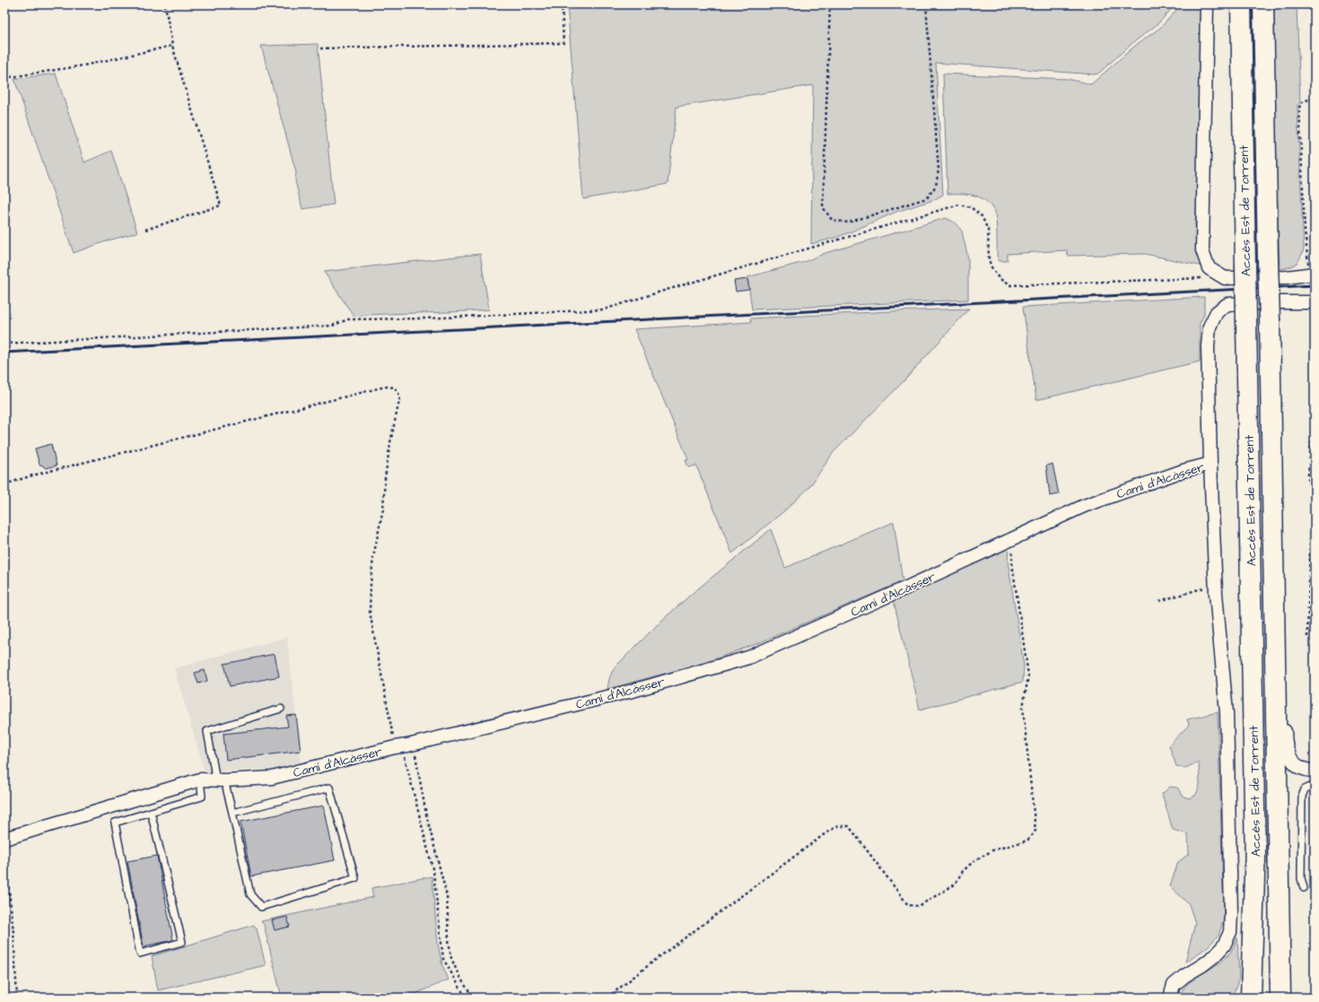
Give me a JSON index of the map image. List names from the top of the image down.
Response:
{
  "streets": {
    "main road": ["Accés Est de Torrent"],
    "street": ["Camí d'Alcàsser"]
  }
}
